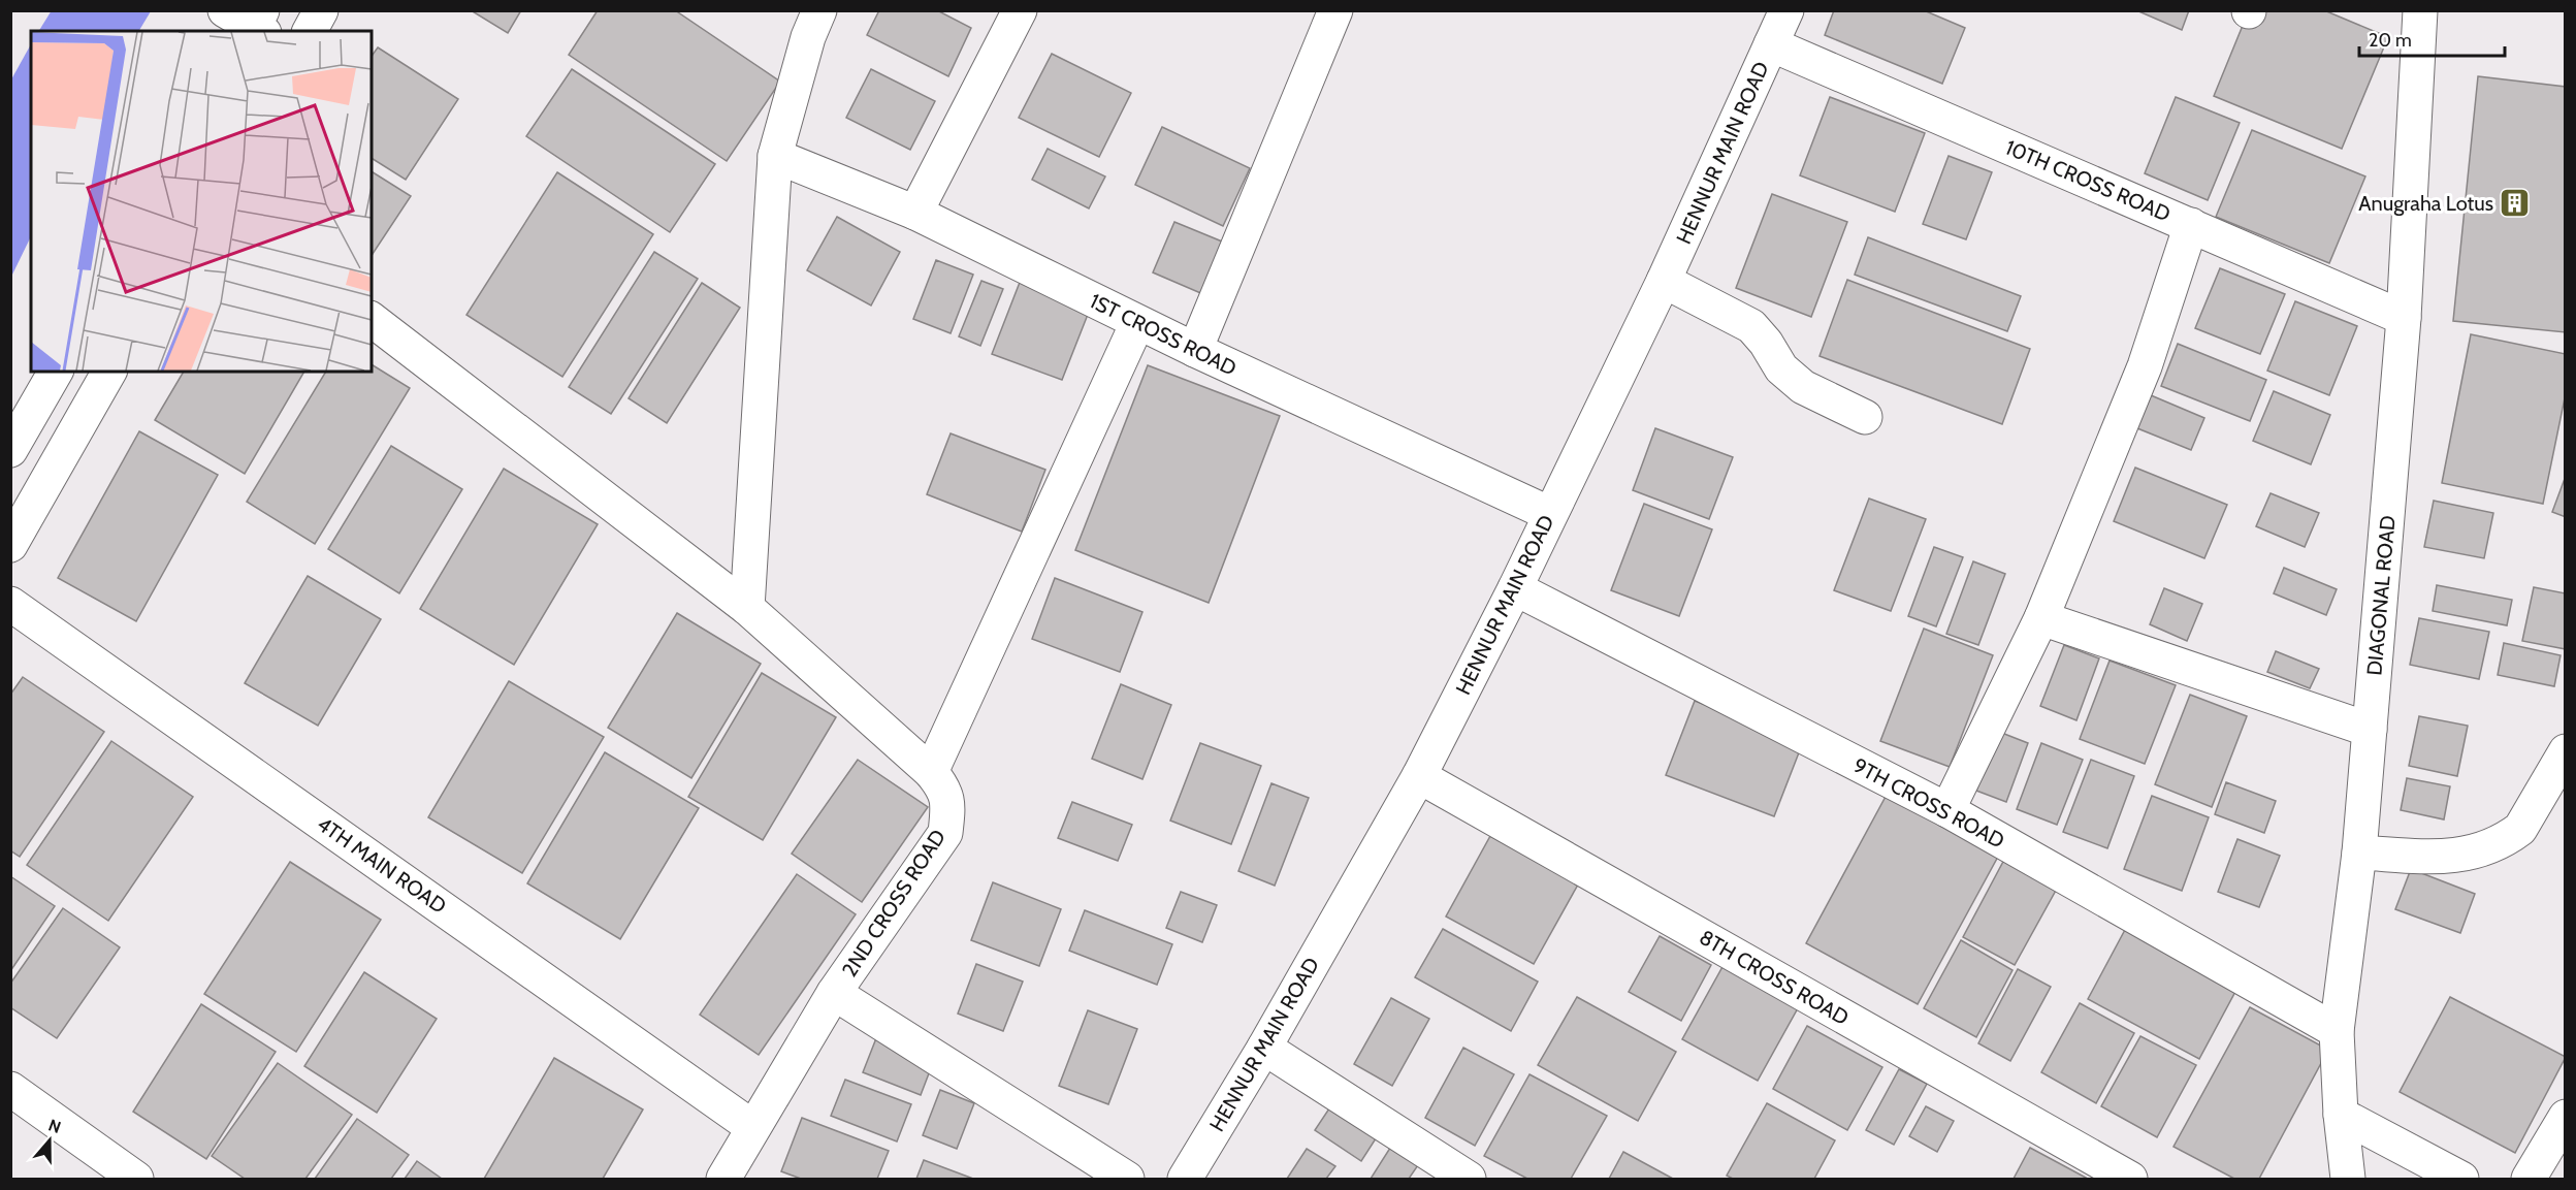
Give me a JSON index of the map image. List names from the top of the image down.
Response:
{
  "streets": {
    "street": [
      "HENNUR MAIN ROAD",
      "10TH CROSS ROAD",
      "1ST CROSS ROAD",
      "DIAGONAL ROAD",
      "9TH CROSS ROAD",
      "4TH MAIN ROAD",
      "2ND CROSS ROAD",
      "8TH CROSS ROAD"
    ]
  },
  "crossings": [
    ["HENNUR MAIN ROAD", "10TH CROSS ROAD"],
    ["HENNUR MAIN ROAD", "1ST CROSS ROAD"],
    ["HENNUR MAIN ROAD", "9TH CROSS ROAD"],
    ["HENNUR MAIN ROAD", "8TH CROSS ROAD"],
    ["10TH CROSS ROAD", "DIAGONAL ROAD"],
    ["DIAGONAL ROAD", "9TH CROSS ROAD"],
    ["4TH MAIN ROAD", "2ND CROSS ROAD"]
  ],
  "places": {
    "building": ["Anugraha Lotus"]
  },
  "scale_bar": "20 m",
  "north": "top"
}
